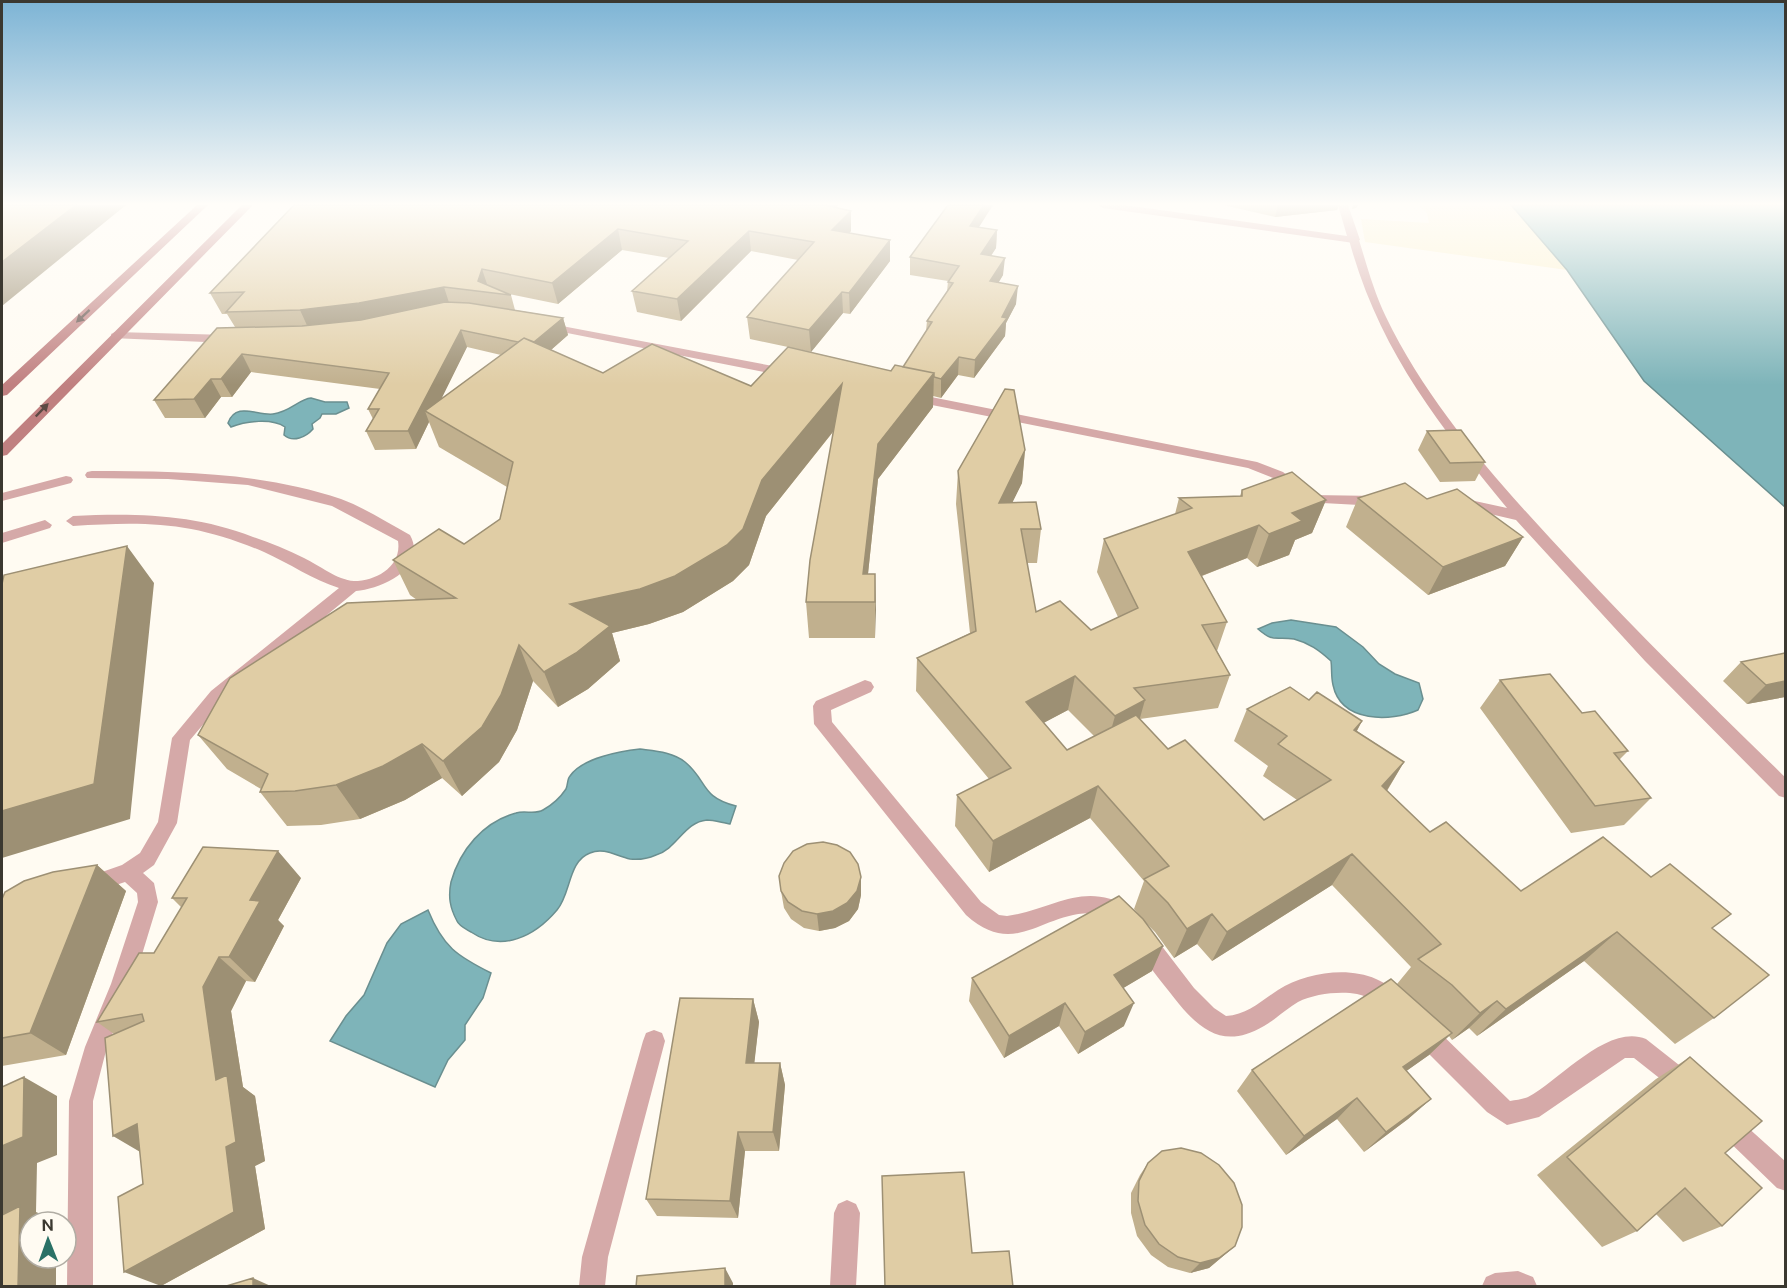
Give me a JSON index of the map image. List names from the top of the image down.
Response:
{
  "north": "top"
}
